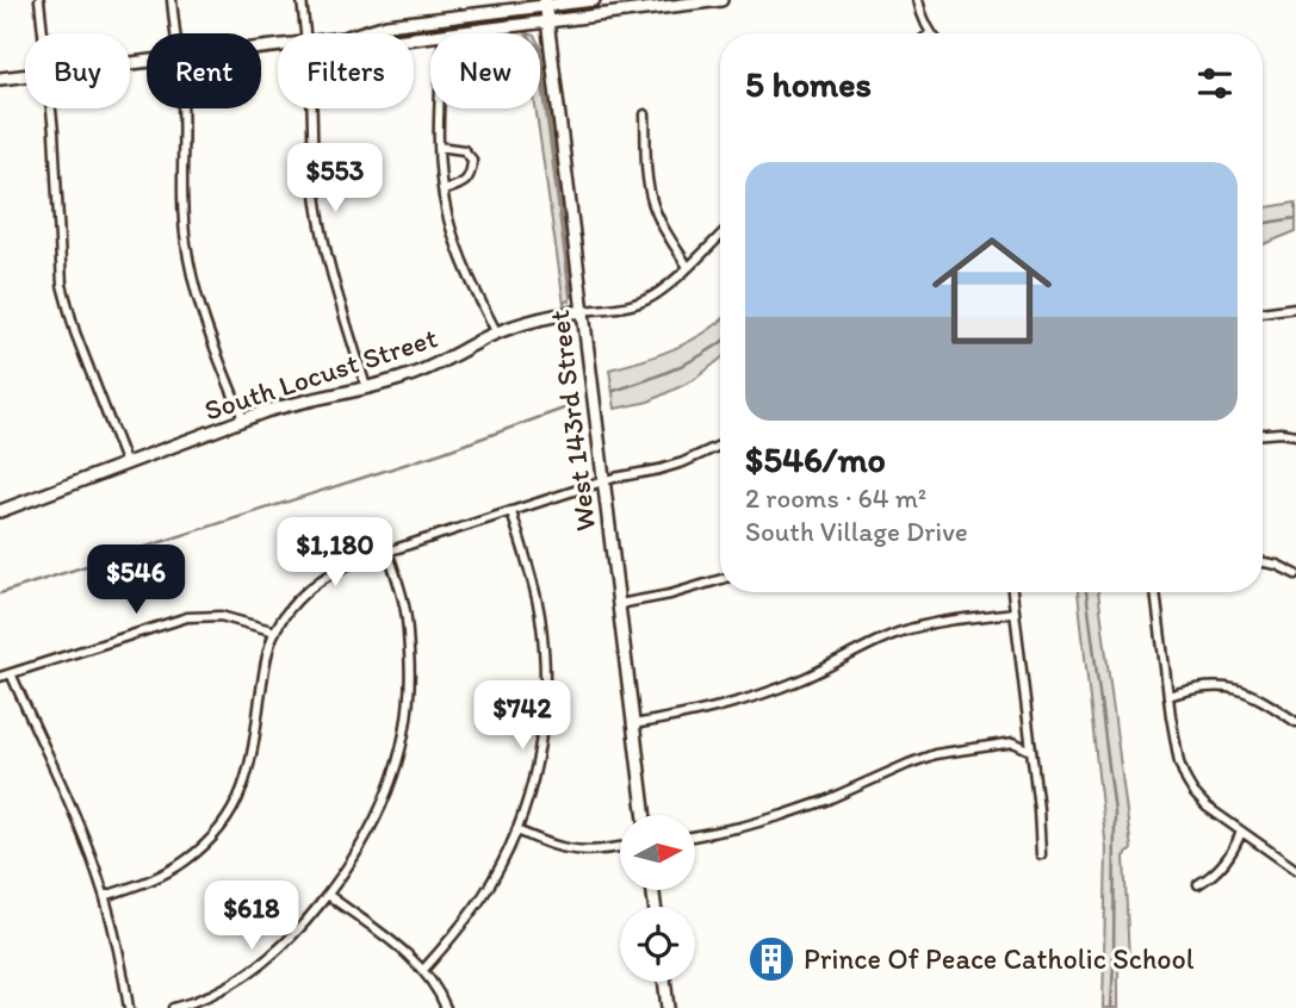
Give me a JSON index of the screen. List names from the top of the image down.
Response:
{
  "streets": {
    "street": ["South Locust Street", "West 143rd Street"]
  },
  "crossings": [
    ["South Locust Street", "West 143rd Street"]
  ],
  "places": {
    "building": ["Prince Of Peace Catholic School"]
  },
  "north": "right",
  "page": {
    "chip": [
      "Buy",
      "Rent",
      "Filters",
      "New"
    ],
    "heading": "5 homes",
    "list": [
      {
        "name": "$546/mo",
        "note": "2 rooms · 64 m² · South Village Drive"
      }
    ],
    "price": [
      "$553",
      "$1,180",
      "$546",
      "$742",
      "$618"
    ]
  }
}
